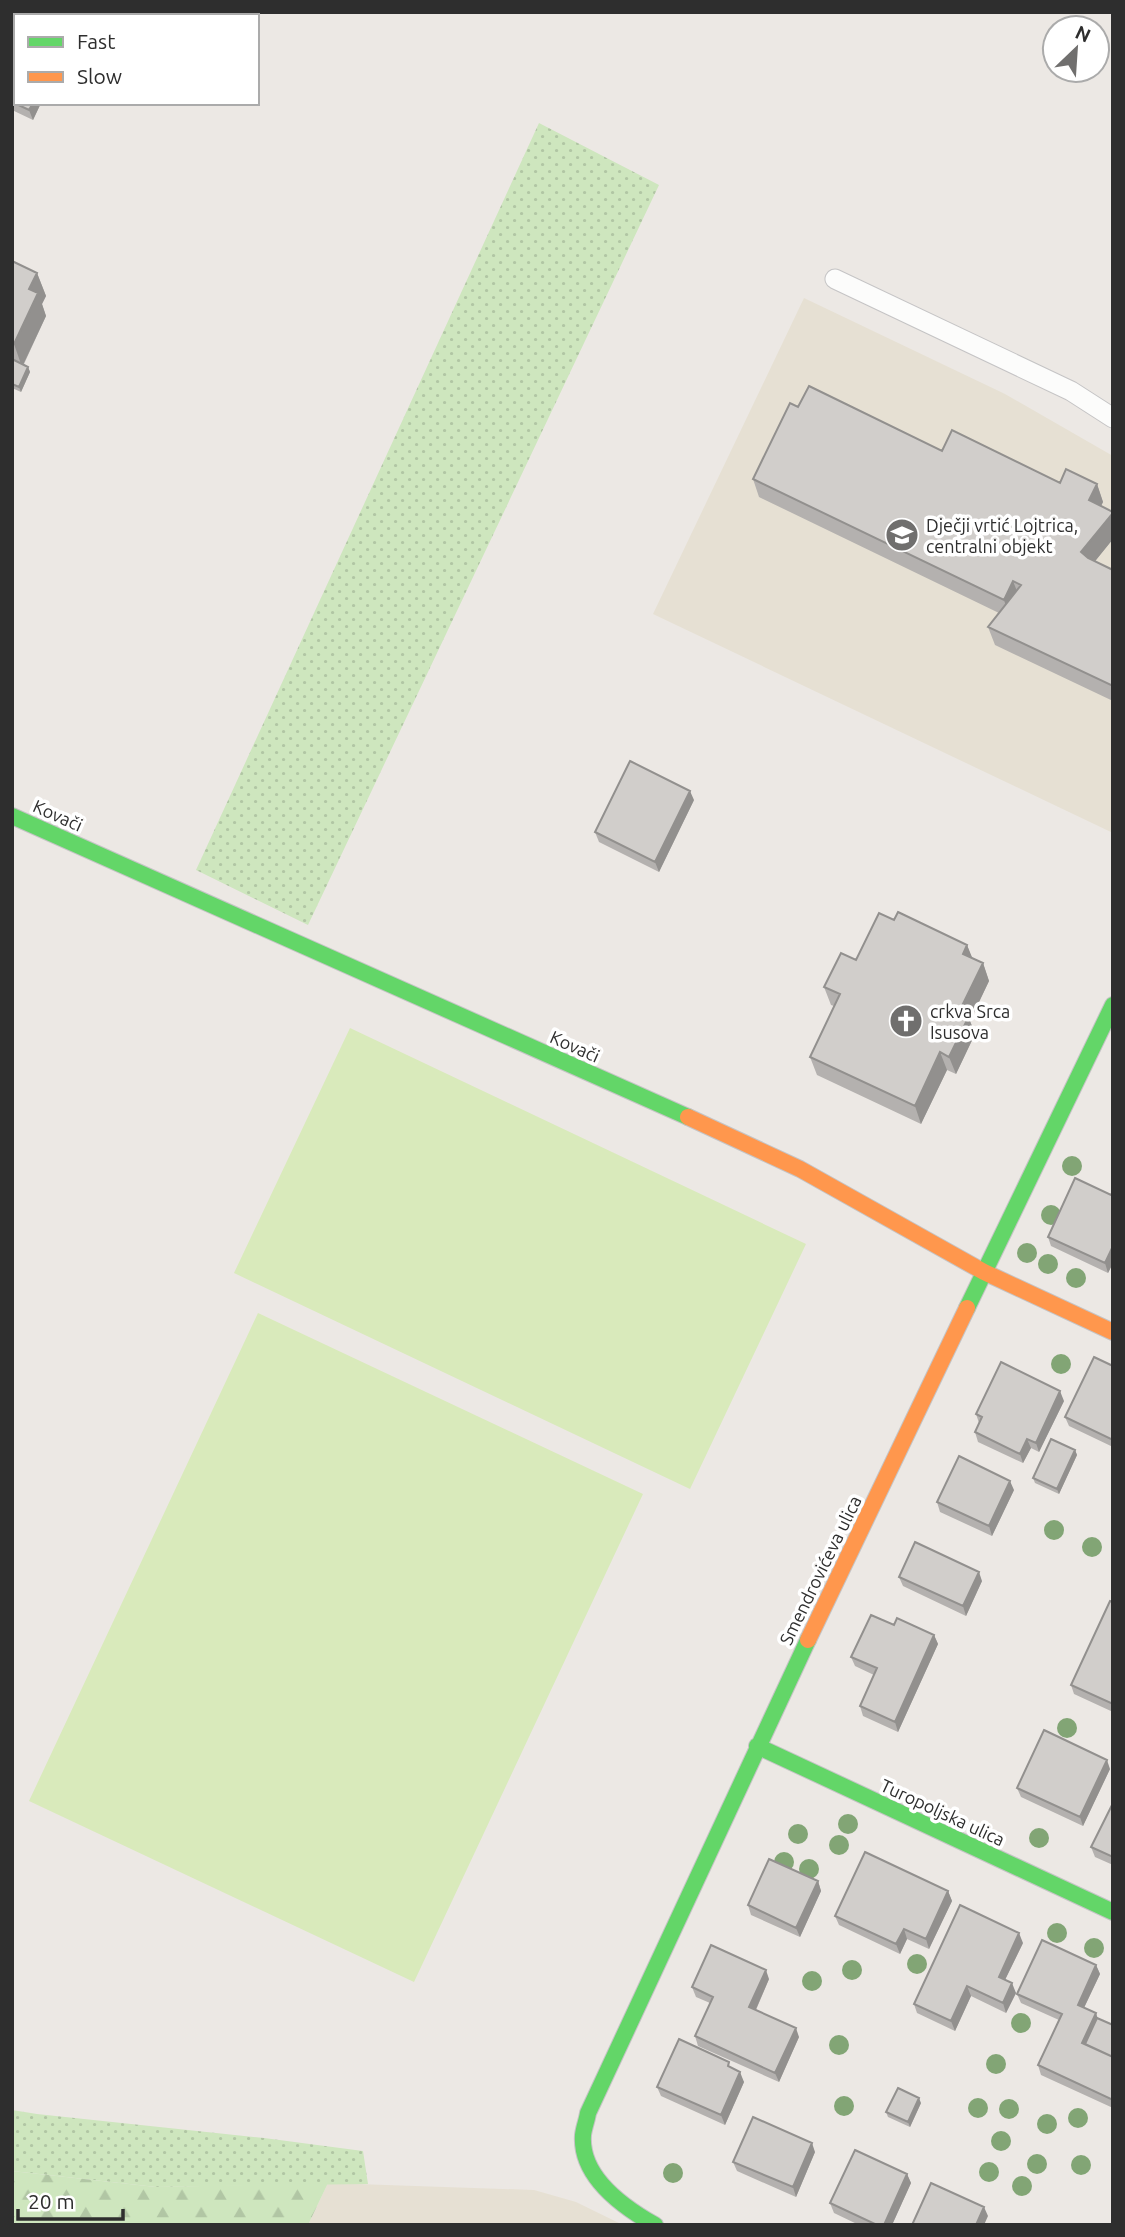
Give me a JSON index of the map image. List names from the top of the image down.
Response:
{
  "streets": {
    "street": ["Kovači", "Smendrovićeva ulica", "Turopoljska ulica"]
  },
  "crossings": [
    ["Kovači", "Smendrovićeva ulica"],
    ["Smendrovićeva ulica", "Turopoljska ulica"]
  ],
  "places": {
    "school or university": ["Dječji vrtić Lojtrica, centralni objekt"],
    "church": ["crkva Srca Isusova"]
  },
  "legend": ["Fast", "Slow"],
  "scale_bar": "20 m",
  "north": "top right"
}
